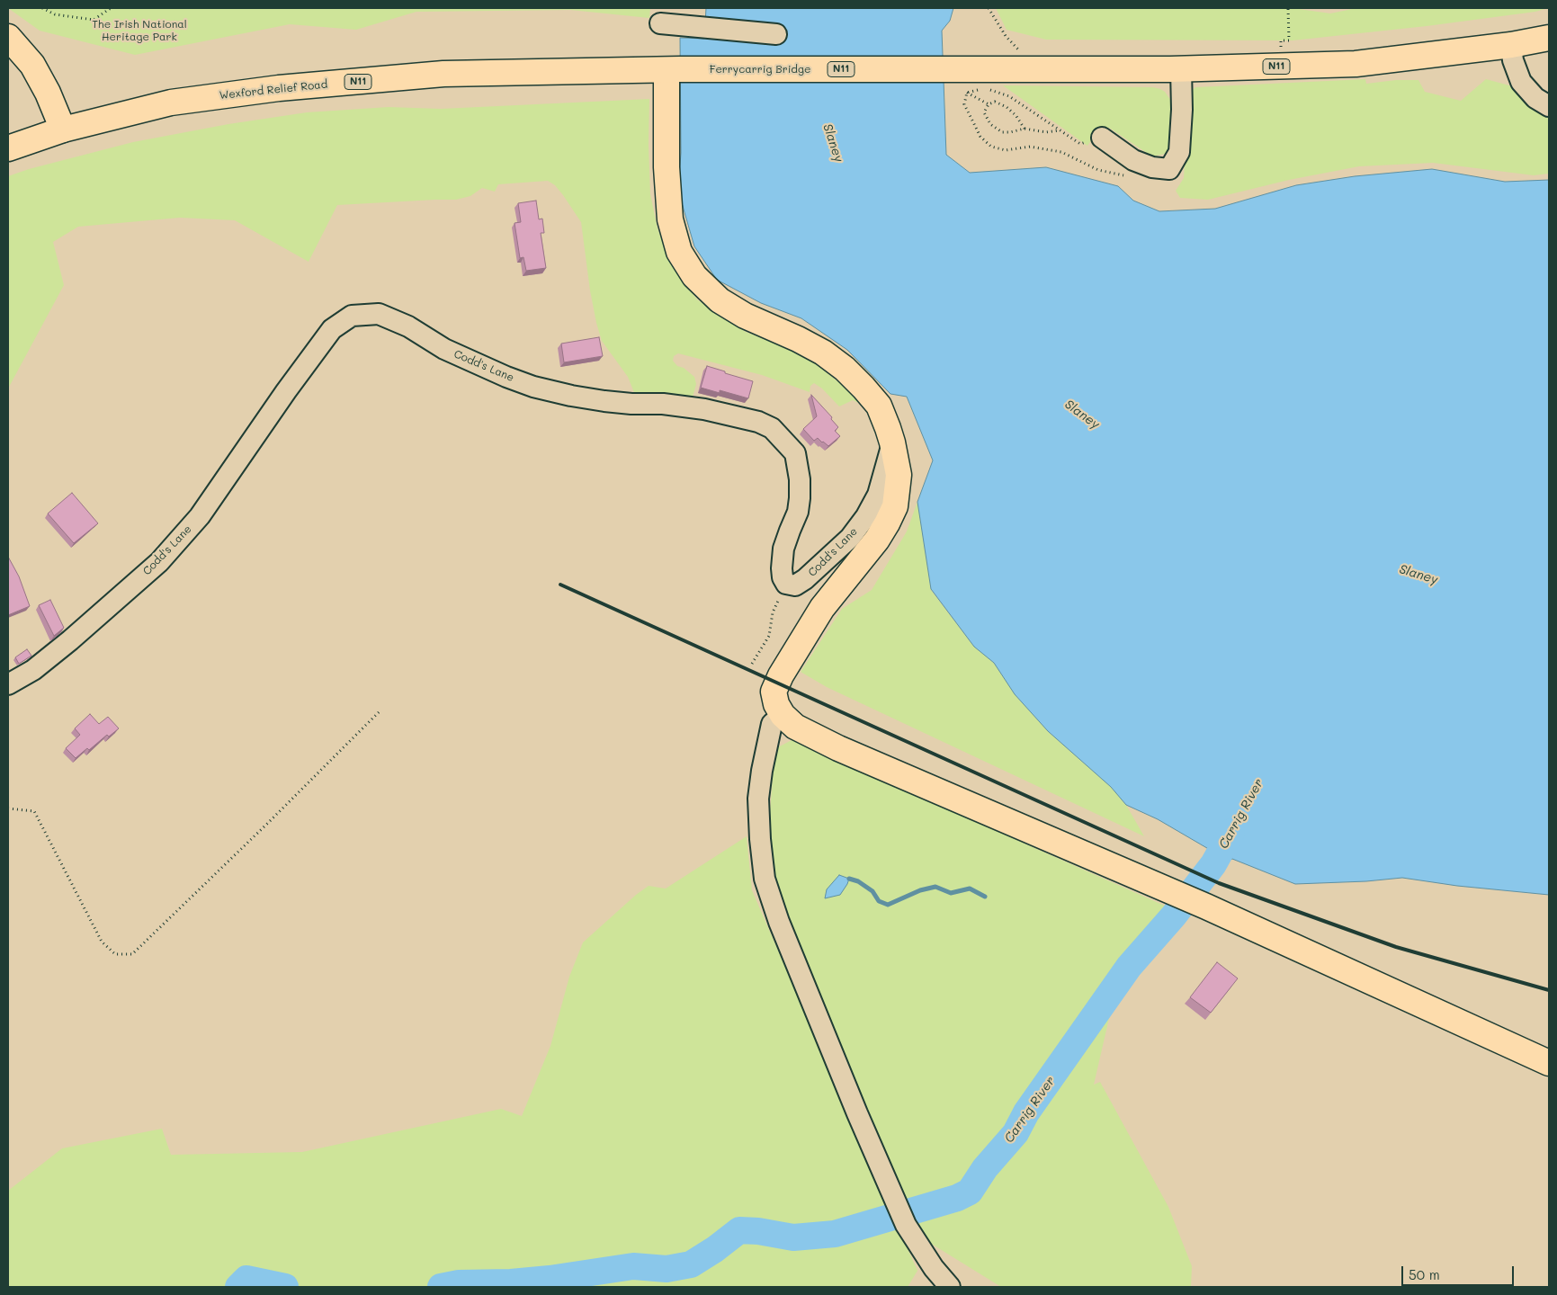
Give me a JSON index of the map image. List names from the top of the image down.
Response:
{
  "streets": {
    "main road": ["N11", "Ferrycarrig Bridge", "Wexford Relief Road"],
    "street": ["Codd's Lane"]
  },
  "crossings": [
    ["N11", "Ferrycarrig Bridge"],
    ["Ferrycarrig Bridge", "Wexford Relief Road"]
  ],
  "water": ["Slaney", "Carrig River"],
  "parks": ["The Irish National Heritage Park"],
  "scale_bar": "50 m"
}
